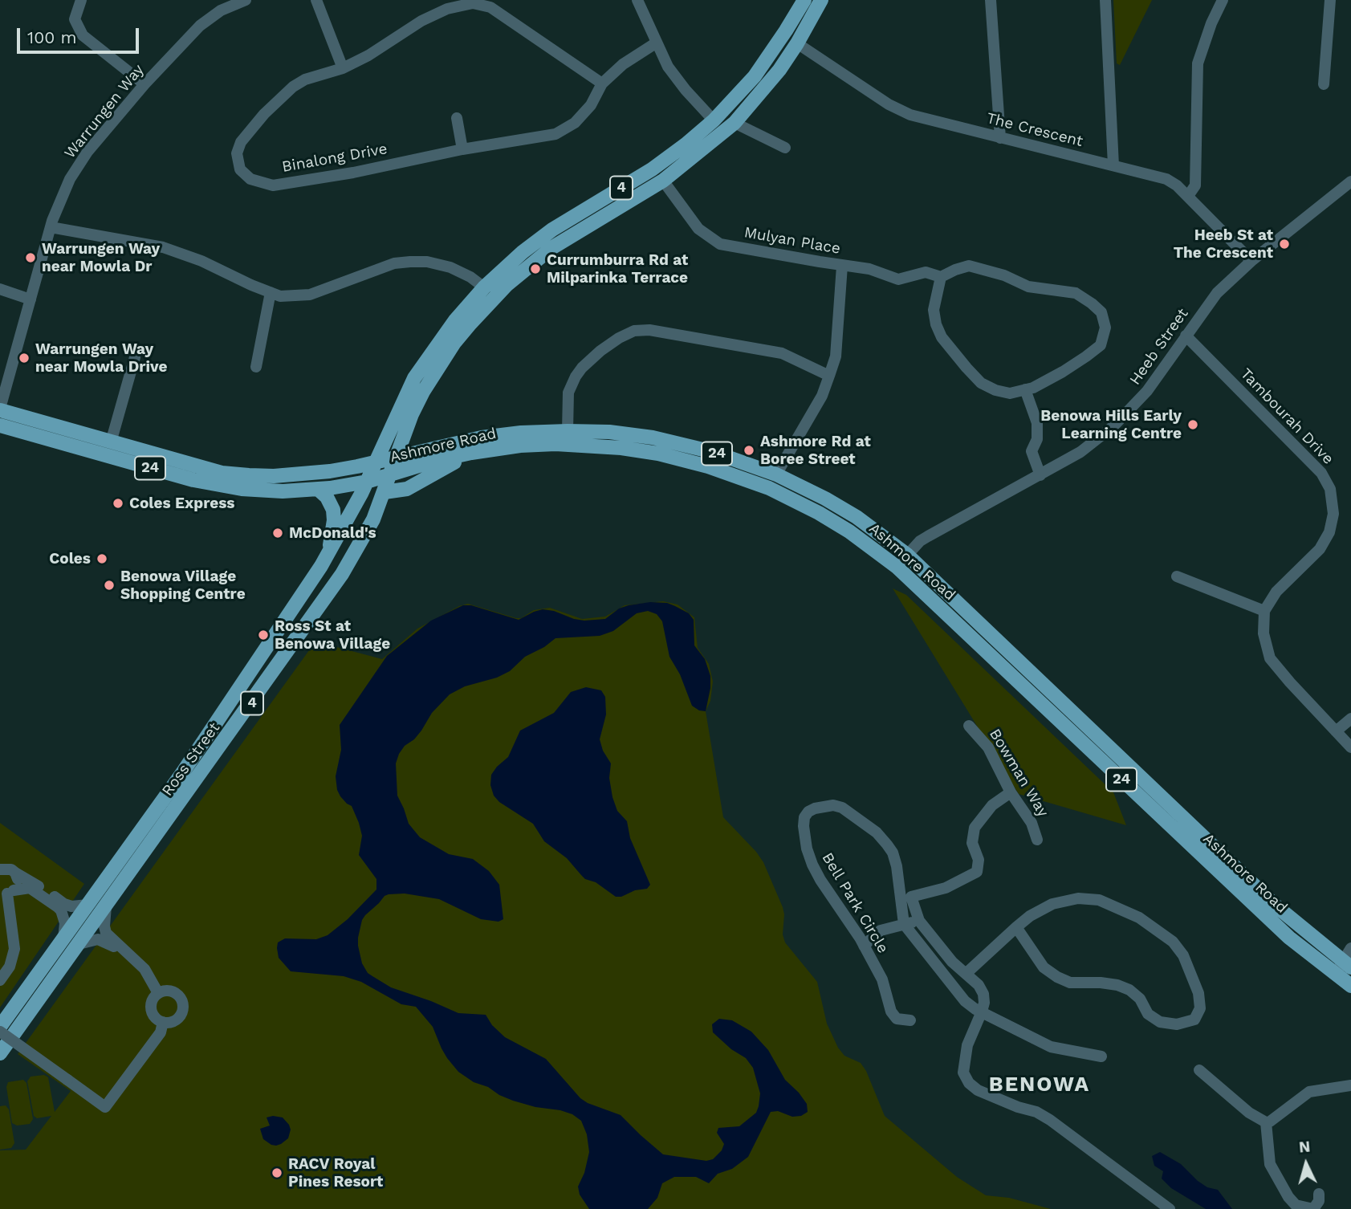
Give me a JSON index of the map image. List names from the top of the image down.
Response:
{
  "streets": {
    "main road": [
      "4",
      "Ashmore Road",
      "24",
      "Ross Street"
    ],
    "street": [
      "Warrungen Way",
      "The Crescent",
      "Binalong Drive",
      "Mulyan Place",
      "Heeb Street",
      "Tambourah Drive",
      "Bowman Way",
      "Bell Park Circle"
    ]
  },
  "crossings": [
    ["Warrungen Way", "Ashmore Road"],
    ["The Crescent", "4"],
    ["The Crescent", "Heeb Street"],
    ["4", "Mulyan Place"],
    ["4", "Ashmore Road"],
    ["4", "Ross Street"],
    ["Heeb Street", "Tambourah Drive"],
    ["Heeb Street", "Ashmore Road"],
    ["Ashmore Road", "Ross Street"]
  ],
  "districts": ["BENOWA"],
  "places": [
    "Heeb St at The Crescent",
    "Warrungen Way near Mowla Dr",
    "Currumburra Rd at Milparinka Terrace",
    "Warrungen Way near Mowla Drive",
    "Benowa Hills Early Learning Centre",
    "Ashmore Rd at Boree Street",
    "Coles Express",
    "McDonald's",
    "Coles",
    "Benowa Village Shopping Centre",
    "Ross St at Benowa Village",
    "RACV Royal Pines Resort"
  ],
  "scale_bar": "100 m",
  "north": "top"
}
